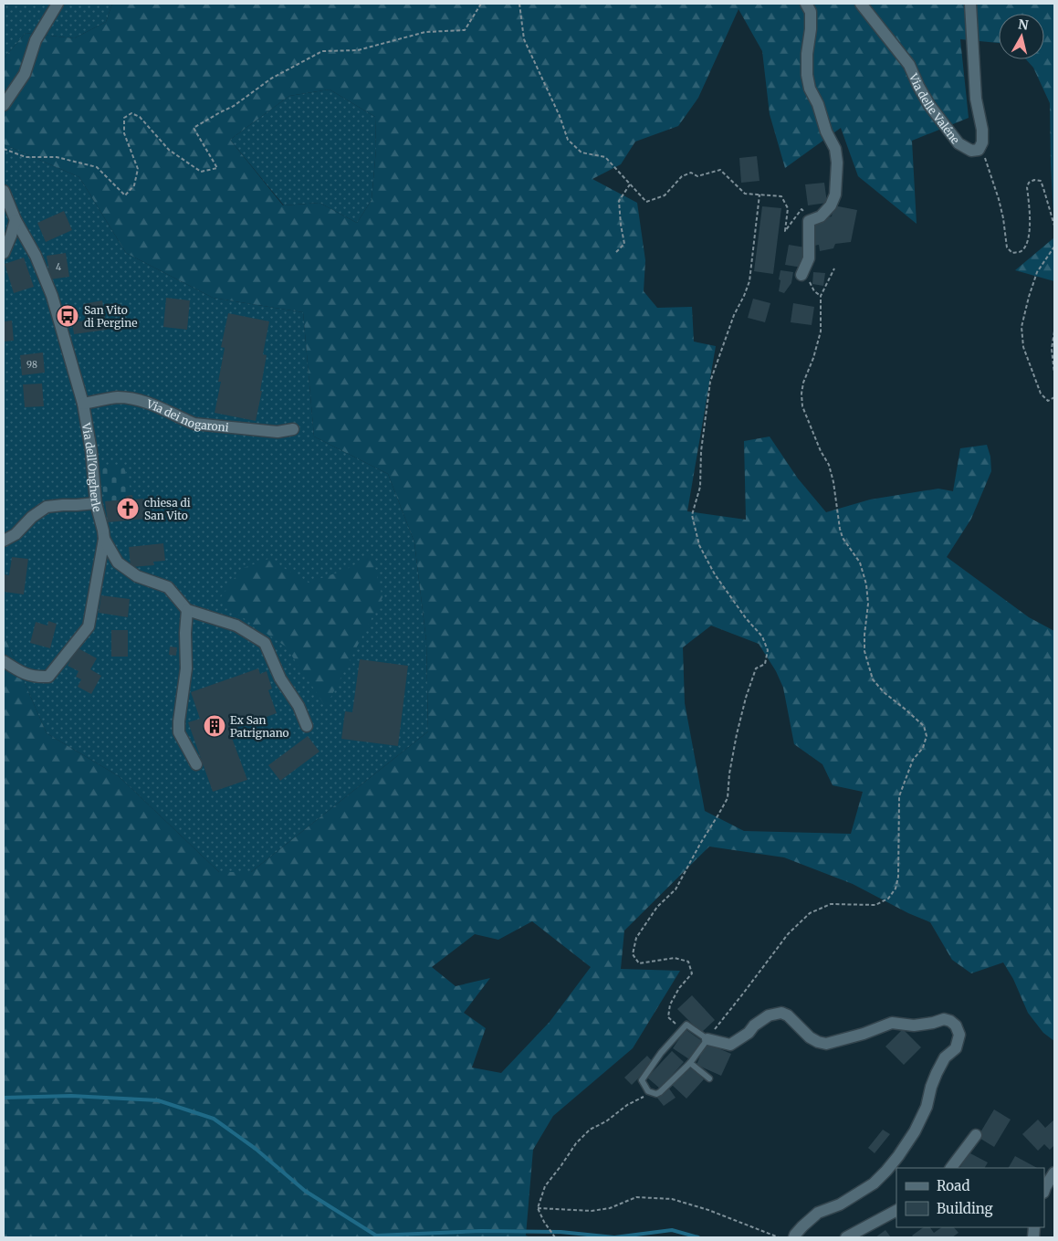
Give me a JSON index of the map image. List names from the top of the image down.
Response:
{
  "streets": {
    "street": ["Via delle Valéne", "Via dei nogaroni", "Via dell'Ongherle"]
  },
  "crossings": [
    ["Via dei nogaroni", "Via dell'Ongherle"]
  ],
  "places": {
    "bus stop": ["San Vito di Pergine"],
    "church": ["chiesa di San Vito"],
    "building": ["Ex San Patrignano"]
  },
  "house_numbers": ["4", "98"],
  "legend": ["Road", "Building"],
  "north": "top"
}
